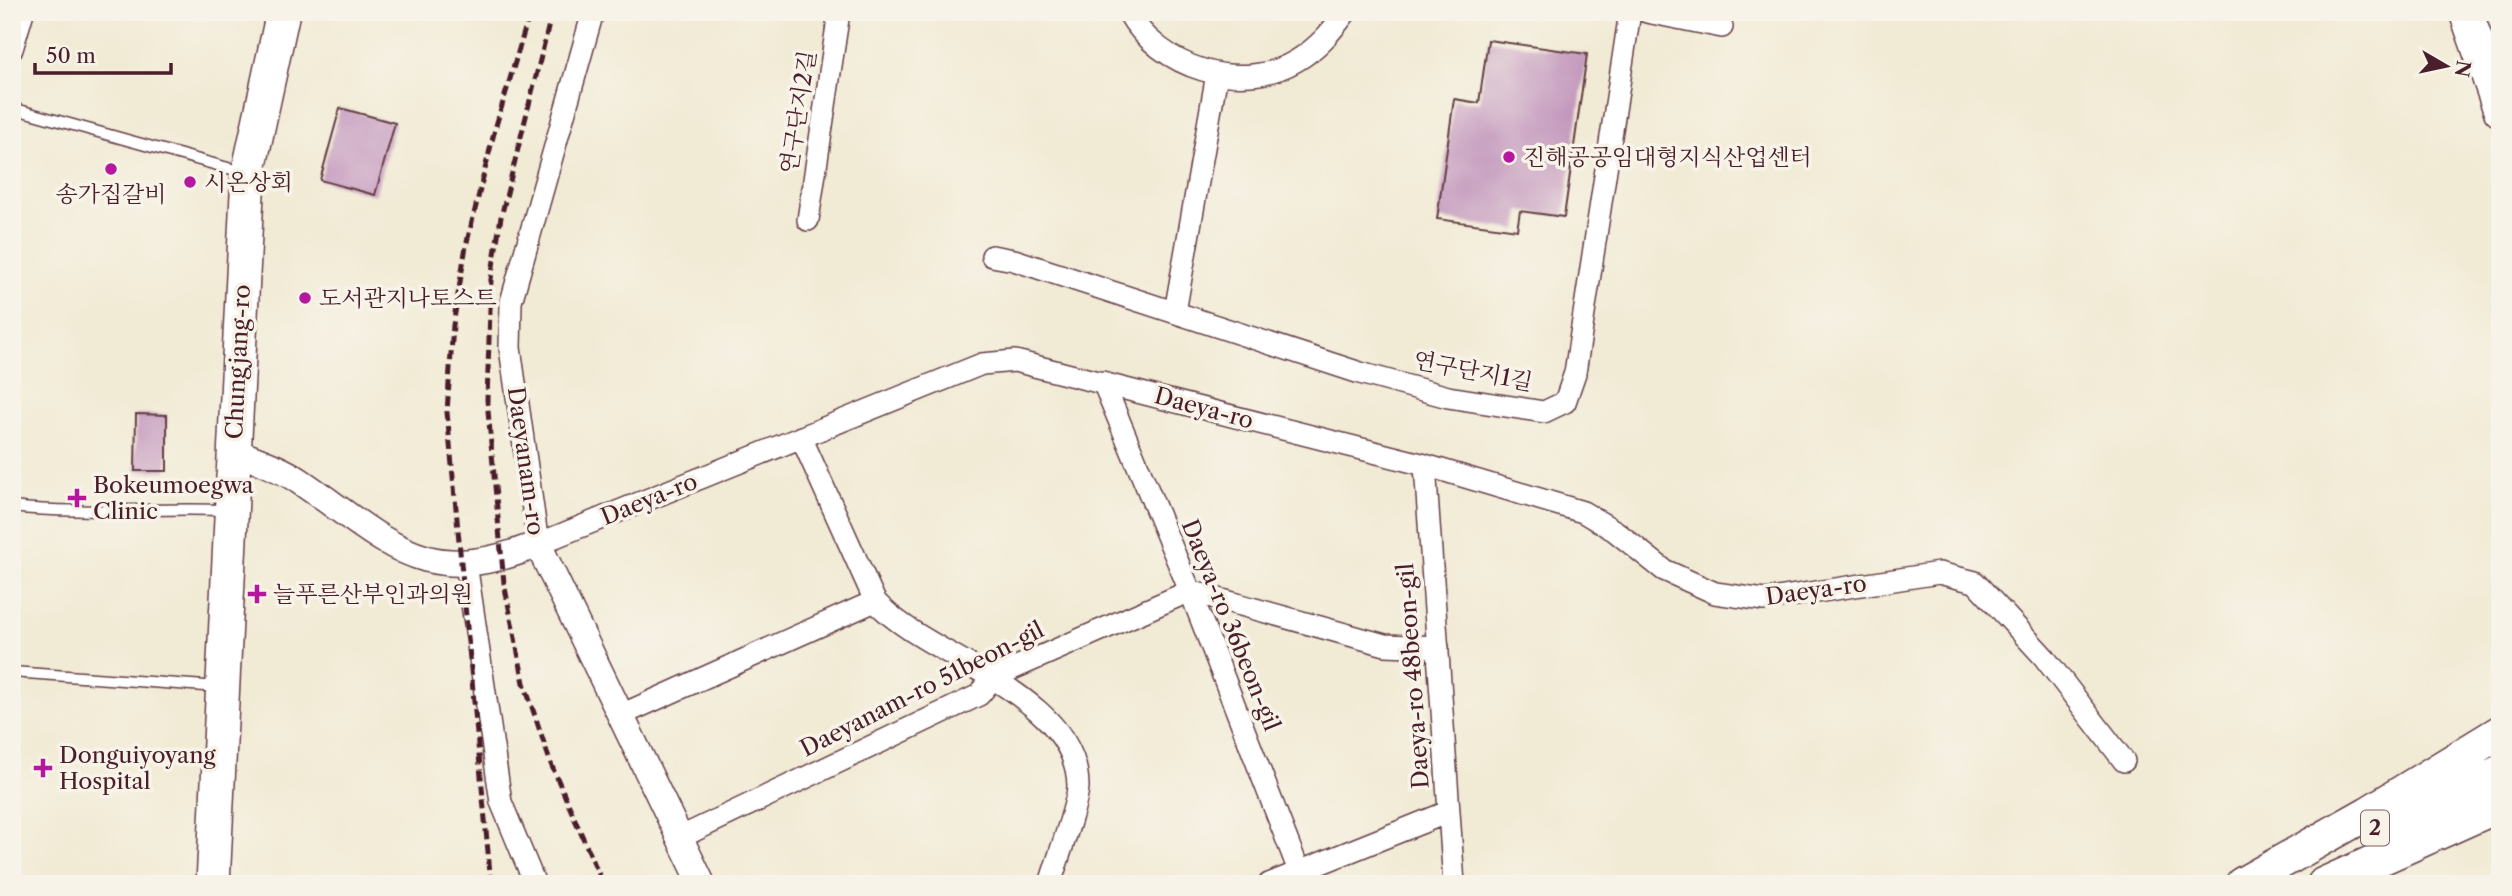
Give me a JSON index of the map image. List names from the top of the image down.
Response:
{
  "streets": {
    "main road": ["Chungjang-ro", "2"],
    "street": [
      "연구단지2길",
      "연구단지1길",
      "Daeya-ro",
      "Daeyanam-ro",
      "Daeya-ro 36beon-gil",
      "Daeya-ro 48beon-gil",
      "Daeyanam-ro 51beon-gil"
    ]
  },
  "crossings": [
    ["Chungjang-ro", "Daeya-ro"],
    ["Daeya-ro", "Daeyanam-ro"],
    ["Daeya-ro", "Daeya-ro 36beon-gil"],
    ["Daeya-ro", "Daeya-ro 48beon-gil"],
    ["Daeyanam-ro", "Daeyanam-ro 51beon-gil"],
    ["Daeya-ro 36beon-gil", "Daeyanam-ro 51beon-gil"]
  ],
  "places": {
    "other": [
      "진해공공임대형지식산업센터",
      "송가집갈비",
      "시온상회",
      "도서관지나토스트"
    ],
    "health": ["Bokeumoegwa Clinic", "늘푸른산부인과의원", "Donguiyoyang Hospital"]
  },
  "scale_bar": "50 m",
  "north": "right"
}
